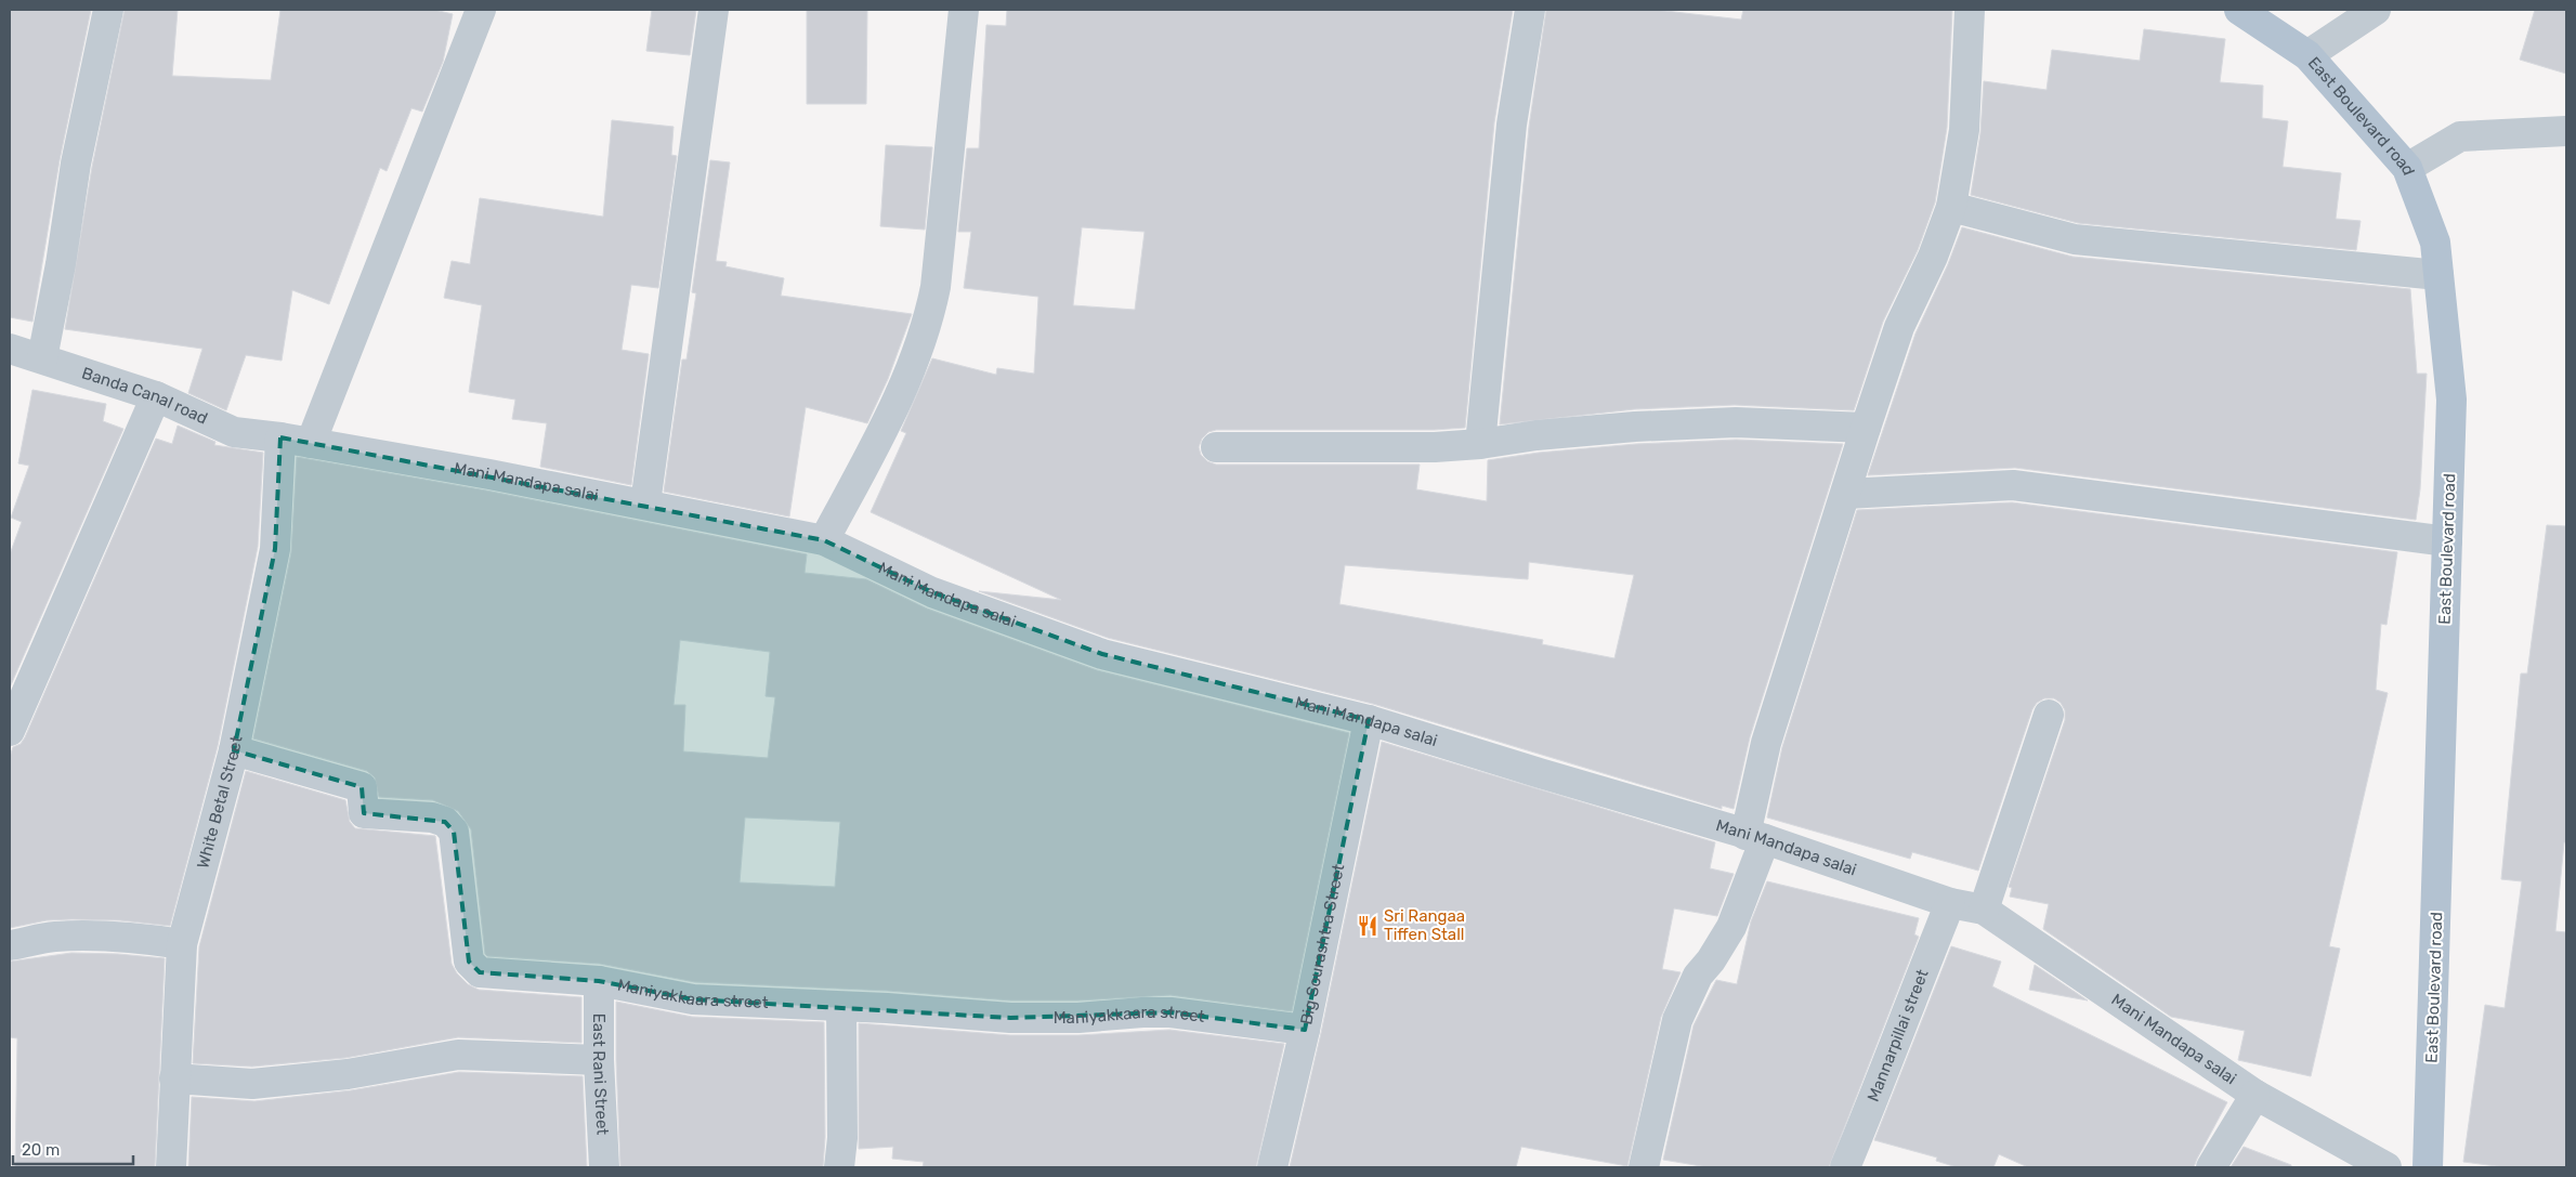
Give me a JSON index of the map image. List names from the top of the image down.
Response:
{
  "streets": {
    "main road": ["East Boulevard road"],
    "street": [
      "Banda Canal road",
      "Mani Mandapa salai",
      "White Betal Street",
      "Big Sourashtra Street",
      "Maniyakkaara street",
      "Mannarpillai street",
      "East Rani Street"
    ]
  },
  "crossings": [
    ["Banda Canal road", "Mani Mandapa salai"],
    ["Banda Canal road", "White Betal Street"],
    ["Mani Mandapa salai", "White Betal Street"],
    ["Mani Mandapa salai", "Big Sourashtra Street"],
    ["Mani Mandapa salai", "Mannarpillai street"],
    ["White Betal Street", "Maniyakkaara street"],
    ["Big Sourashtra Street", "Maniyakkaara street"],
    ["Maniyakkaara street", "East Rani Street"]
  ],
  "places": {
    "restaurant": ["Sri Rangaa Tiffen Stall"]
  },
  "scale_bar": "20 m"
}
